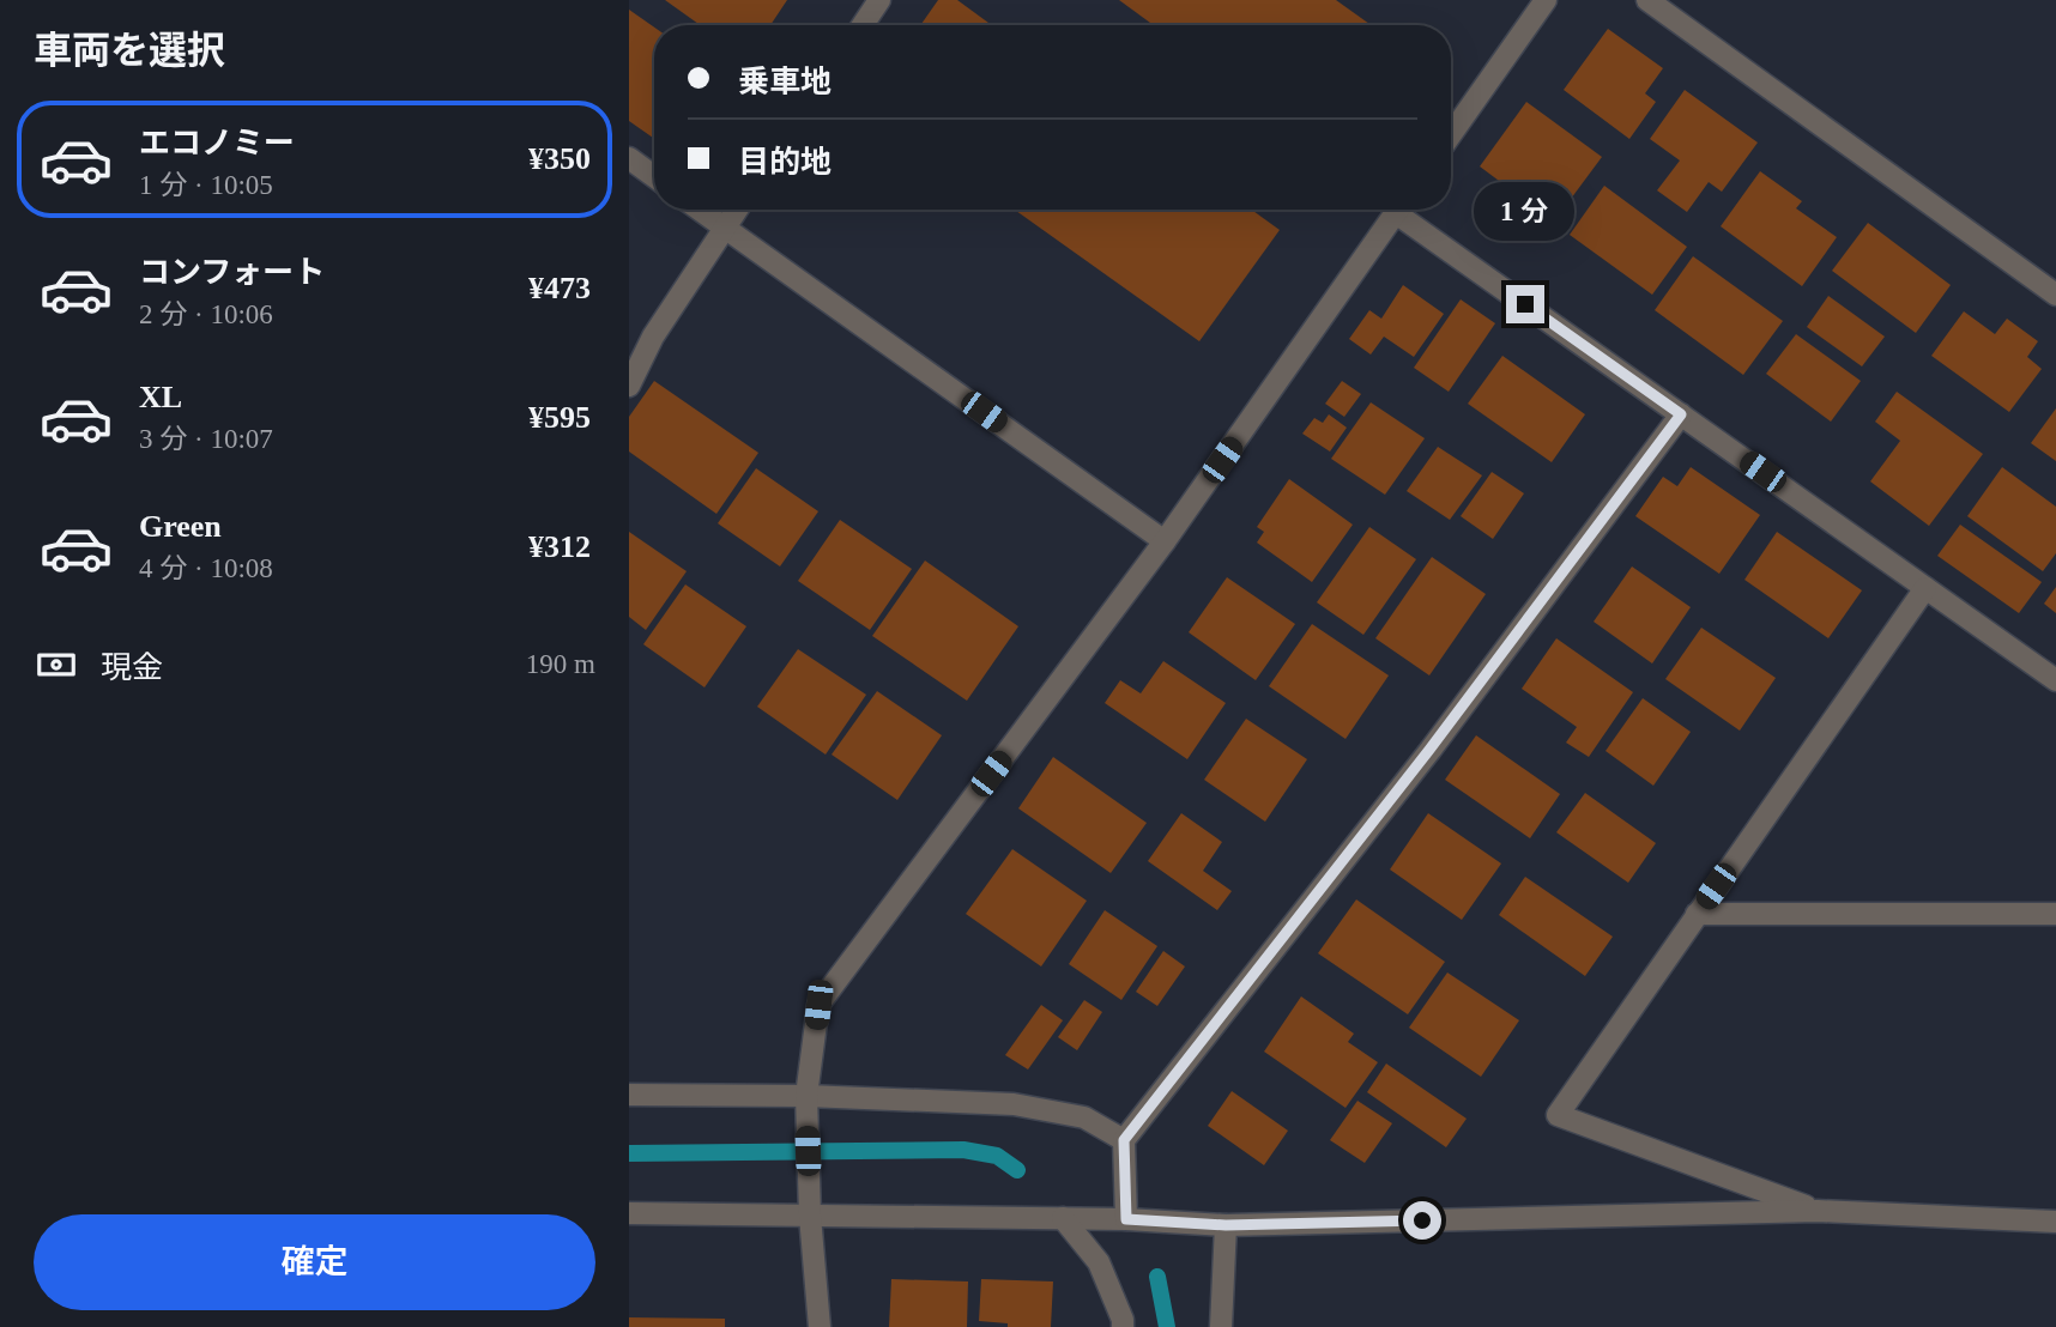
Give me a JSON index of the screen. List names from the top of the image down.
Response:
{
  "page": {
    "heading": "車両を選択",
    "banner": ["乗車地", "目的地"],
    "list": [
      {
        "name": "エコノミー",
        "note": "1 分 · 10:05",
        "value": "¥350"
      },
      {
        "name": "コンフォート",
        "note": "2 分 · 10:06",
        "value": "¥473"
      },
      {
        "name": "XL",
        "note": "3 分 · 10:07",
        "value": "¥595"
      },
      {
        "name": "Green",
        "note": "4 分 · 10:08",
        "value": "¥312"
      }
    ],
    "bubble": "1 分",
    "pay": ["現金", "190 m"],
    "buttons": "確定"
  }
}
